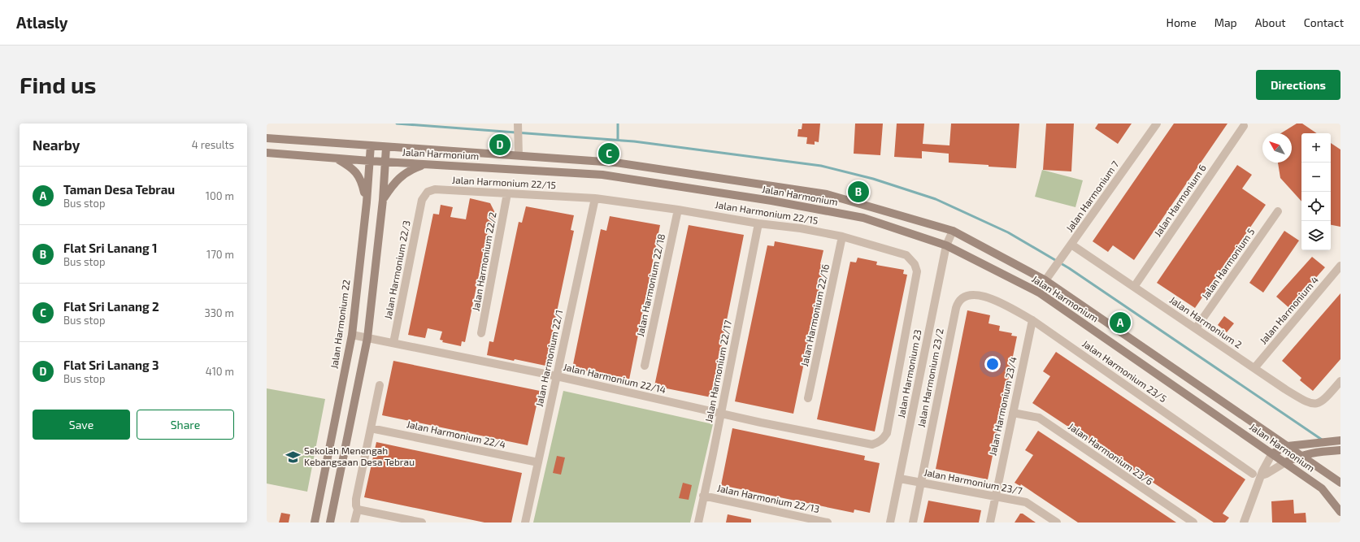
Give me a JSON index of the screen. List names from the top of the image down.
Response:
{
  "streets": {
    "main road": ["Jalan Harmonium", "Jalan Harmonium 22"],
    "street": [
      "Jalan Harmonium 22/15",
      "Jalan Harmonium 7",
      "Jalan Harmonium 6",
      "Jalan Harmonium 22/2",
      "Jalan Harmonium 5",
      "Jalan Harmonium 22/3",
      "Jalan Harmonium 22/18",
      "Jalan Harmonium 4",
      "Jalan Harmonium 22/16",
      "Jalan Harmonium 2",
      "Jalan Harmonium 22/1",
      "Jalan Harmonium 22/17",
      "Jalan Harmonium 23/5",
      "Jalan Harmonium 23",
      "Jalan Harmonium 23/2",
      "Jalan Harmonium 22/14",
      "Jalan Harmonium 23/4",
      "Jalan Harmonium 22/4",
      "Jalan Harmonium 23/6",
      "Jalan Harmonium 23/7",
      "Jalan Harmonium 22/13"
    ]
  },
  "crossings": [
    ["Jalan Harmonium", "Jalan Harmonium 7"],
    ["Jalan Harmonium", "Jalan Harmonium 22"],
    ["Jalan Harmonium", "Jalan Harmonium 23"],
    ["Jalan Harmonium 22/15", "Jalan Harmonium 22/2"],
    ["Jalan Harmonium 22/15", "Jalan Harmonium 22/3"],
    ["Jalan Harmonium 22/15", "Jalan Harmonium 22/18"],
    ["Jalan Harmonium 22/15", "Jalan Harmonium 22/16"],
    ["Jalan Harmonium 22/15", "Jalan Harmonium 22/1"],
    ["Jalan Harmonium 22/15", "Jalan Harmonium 22/17"],
    ["Jalan Harmonium 22/15", "Jalan Harmonium 22/14"],
    ["Jalan Harmonium 7", "Jalan Harmonium 2"],
    ["Jalan Harmonium 6", "Jalan Harmonium 2"],
    ["Jalan Harmonium 5", "Jalan Harmonium 2"],
    ["Jalan Harmonium 22/3", "Jalan Harmonium 22/14"],
    ["Jalan Harmonium 4", "Jalan Harmonium 2"],
    ["Jalan Harmonium 22", "Jalan Harmonium 22/14"],
    ["Jalan Harmonium 22/1", "Jalan Harmonium 22/14"],
    ["Jalan Harmonium 22/1", "Jalan Harmonium 22/4"],
    ["Jalan Harmonium 22/17", "Jalan Harmonium 22/14"],
    ["Jalan Harmonium 22/17", "Jalan Harmonium 22/13"],
    ["Jalan Harmonium 23/5", "Jalan Harmonium 23/2"],
    ["Jalan Harmonium 23/5", "Jalan Harmonium 23/4"],
    ["Jalan Harmonium 23", "Jalan Harmonium 23/7"],
    ["Jalan Harmonium 23/2", "Jalan Harmonium 23/7"],
    ["Jalan Harmonium 23/4", "Jalan Harmonium 23/6"],
    ["Jalan Harmonium 23/4", "Jalan Harmonium 23/7"]
  ],
  "places": {
    "school or university": ["Sekolah Menengah Kebangsaan Desa Tebrau"]
  },
  "north": "top left",
  "page": {
    "header": "Atlasly",
    "nav": [
      "Home",
      "Map",
      "About",
      "Contact"
    ],
    "buttons": [
      "Directions",
      ["Save", "Share"]
    ],
    "title": "Find us",
    "heading": ["Nearby", "4 results"],
    "pins": [
      "D",
      "C",
      "B",
      "A"
    ],
    "map_buttons": ["+", "−"],
    "list": [
      {
        "mark": "A",
        "name": "Taman Desa Tebrau",
        "note": "Bus stop",
        "value": "100 m"
      },
      {
        "mark": "B",
        "name": "Flat Sri Lanang 1",
        "note": "Bus stop",
        "value": "170 m"
      },
      {
        "mark": "C",
        "name": "Flat Sri Lanang 2",
        "note": "Bus stop",
        "value": "330 m"
      },
      {
        "mark": "D",
        "name": "Flat Sri Lanang 3",
        "note": "Bus stop",
        "value": "410 m"
      }
    ]
  }
}
